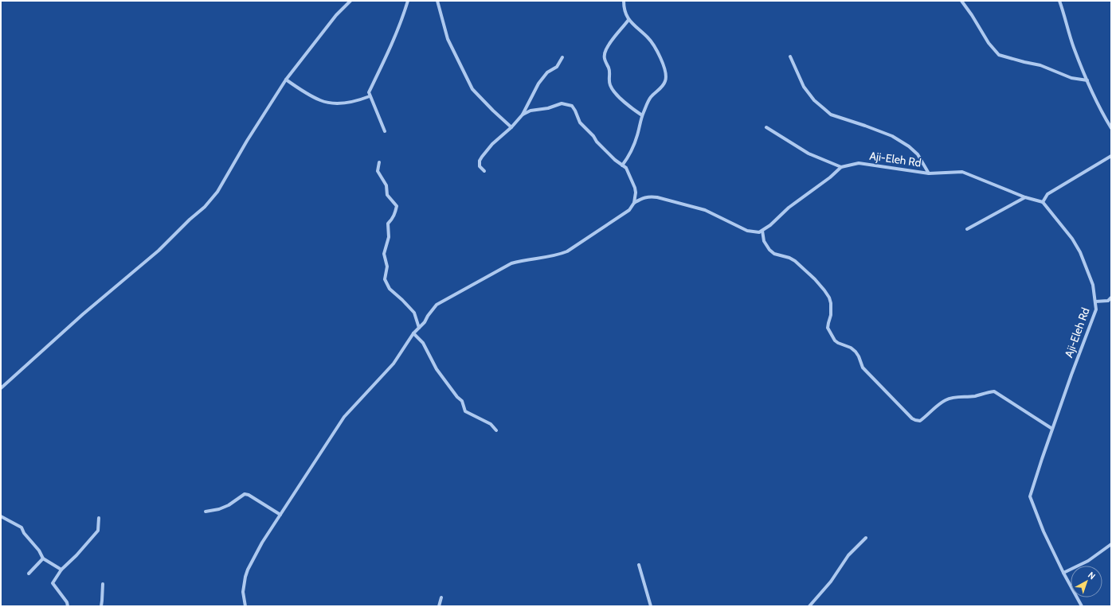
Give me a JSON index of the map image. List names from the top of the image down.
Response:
{
  "streets": {
    "street": ["Aji-Eleh Rd"]
  },
  "north": "top right"
}
